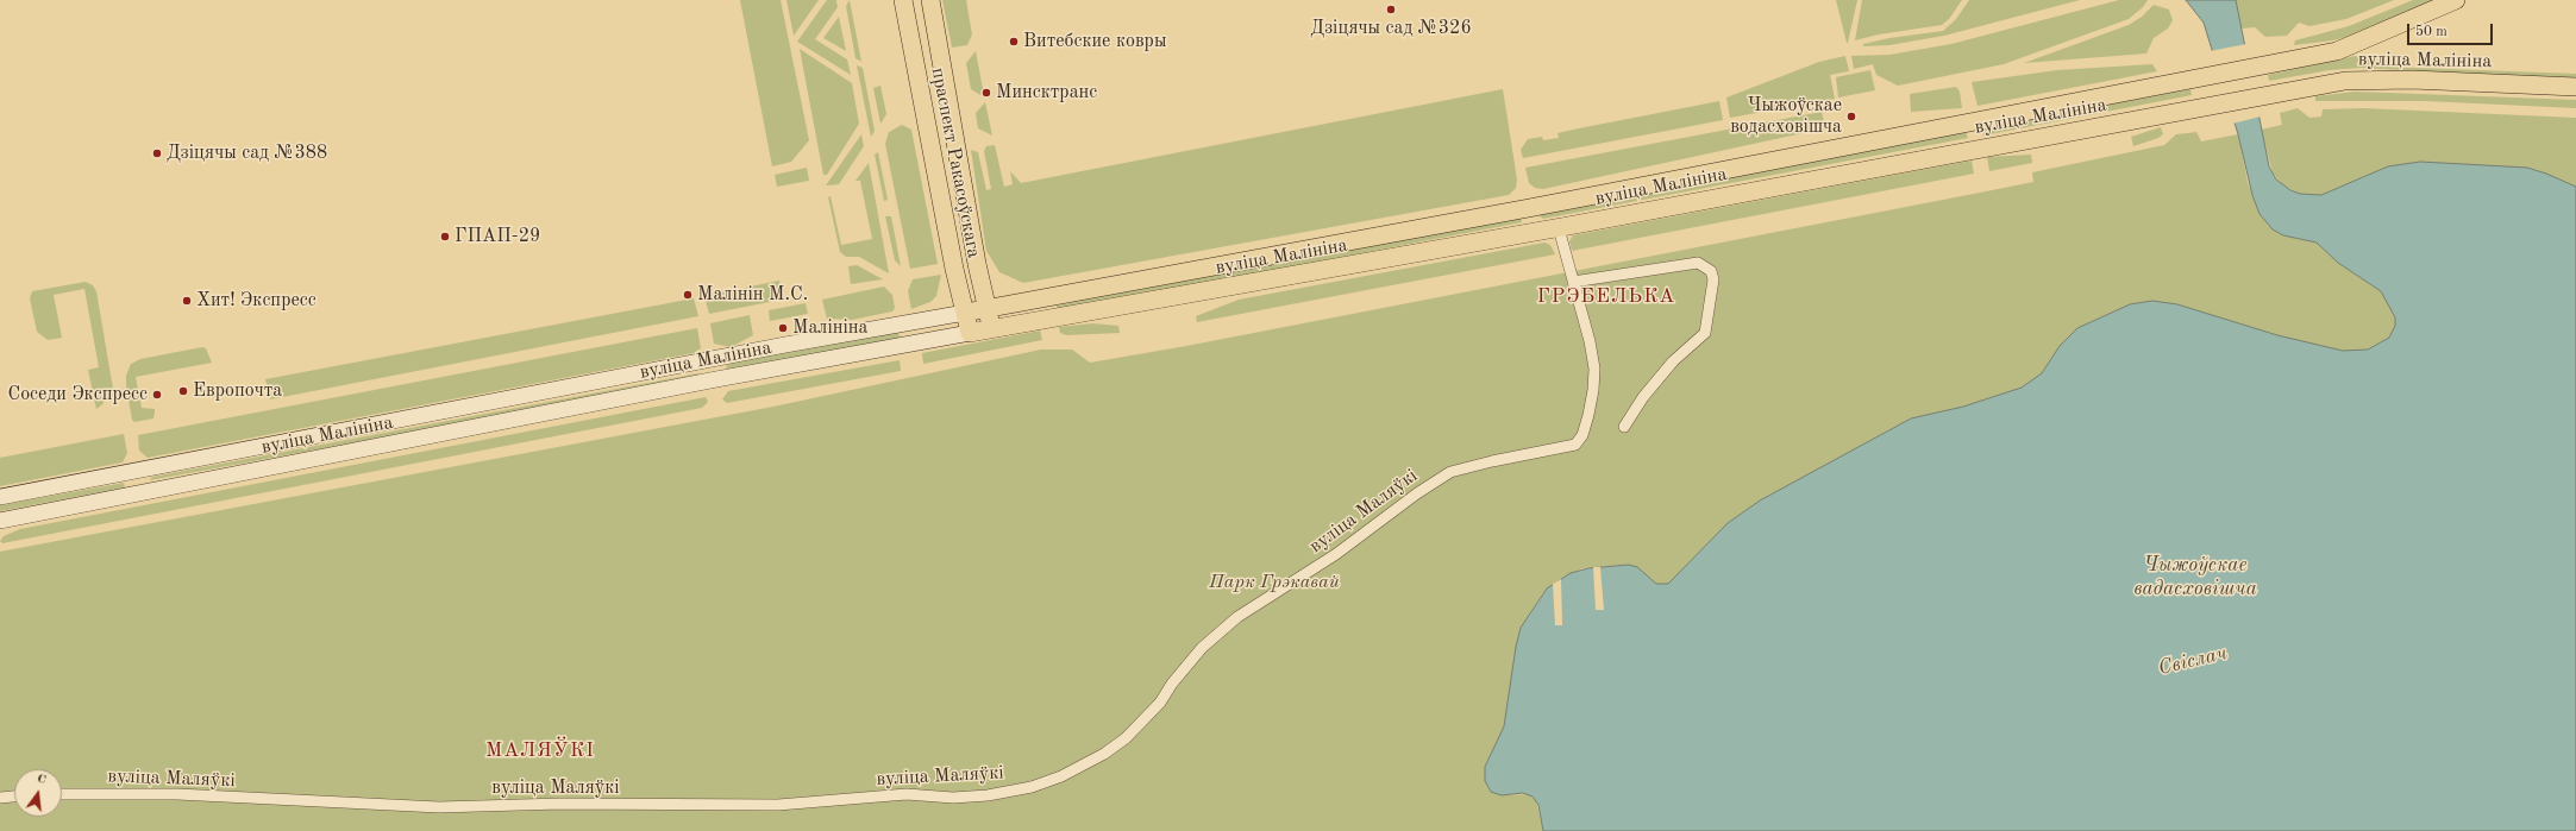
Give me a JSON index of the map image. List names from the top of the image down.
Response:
{
  "streets": {
    "main road": ["вуліца Малініна", "праспект Ракасоўскага"],
    "street": ["вуліца Маляўкі"]
  },
  "crossings": [
    ["вуліца Малініна", "праспект Ракасоўскага"],
    ["вуліца Малініна", "вуліца Маляўкі"]
  ],
  "districts": ["ГРЭБЕЛЬКА", "МАЛЯЎКІ"],
  "water": ["Чыжоўскае вадасховішча", "Свіслач"],
  "parks": ["Парк Грэкавай"],
  "places": [
    "Дзіцячы сад №326",
    "Витебские ковры",
    "Минсктранс",
    "Чыжоўскае водасховішча",
    "Дзіцячы сад №388",
    "ГПАП-29",
    "Малінін М.С.",
    "Хит! Экспресс",
    "Малініна",
    "Европочта",
    "Соседи Экспресс"
  ],
  "scale_bar": "50 m",
  "north": "top"
}
